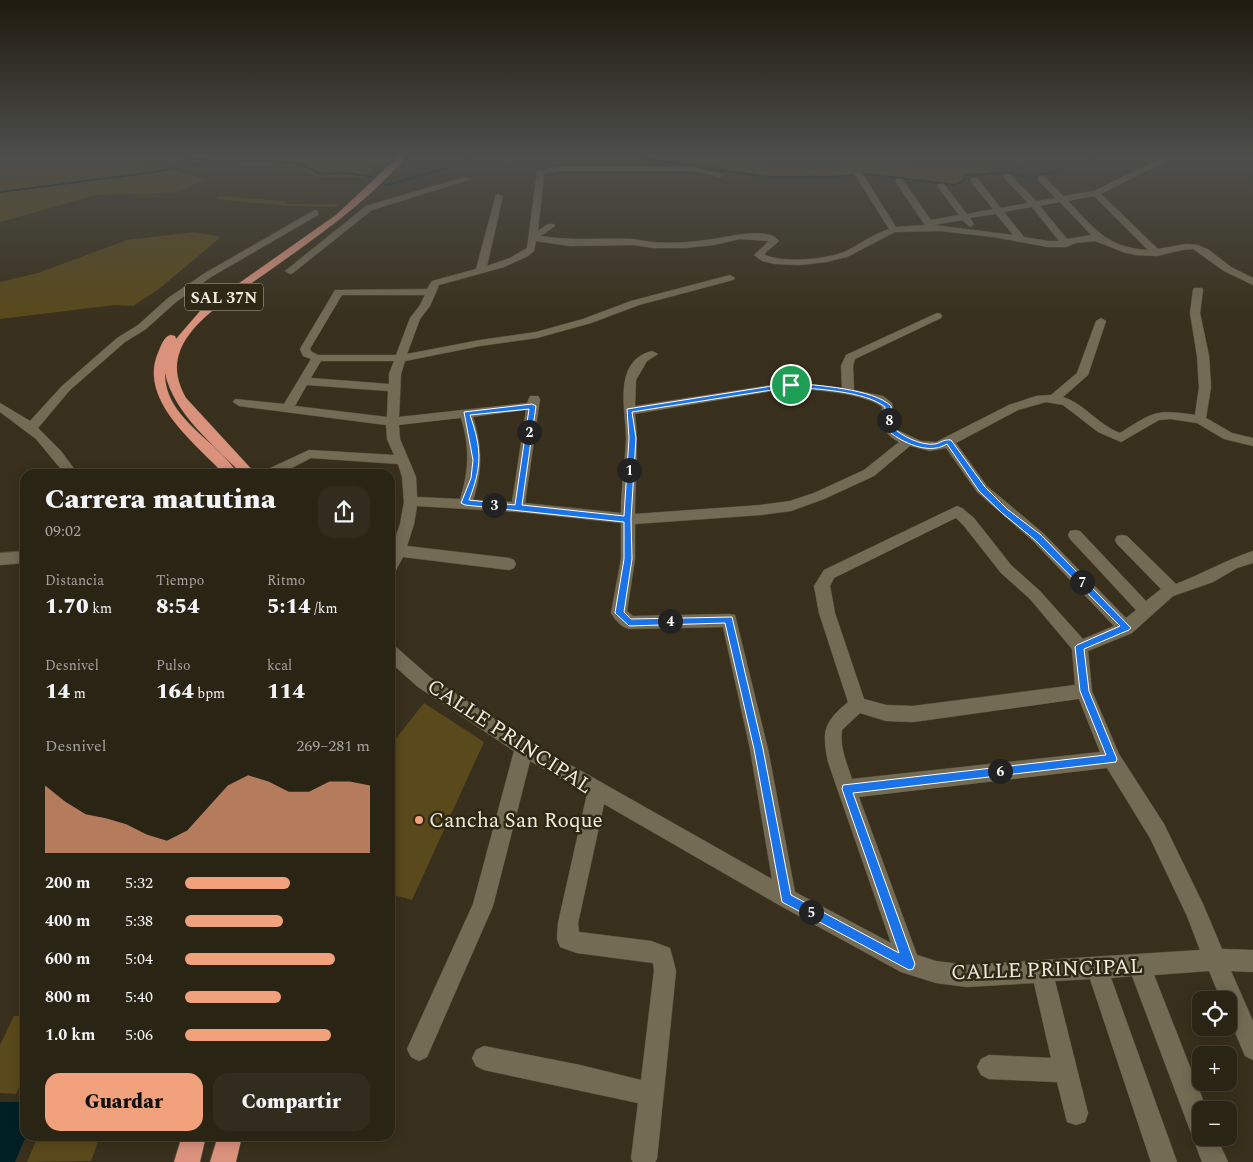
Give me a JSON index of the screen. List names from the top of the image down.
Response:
{
  "streets": {
    "highway": ["SAL 37N"],
    "street": ["CALLE PRINCIPAL"]
  },
  "places": ["Cancha San Roque"],
  "page": {
    "pins": [
      "8",
      "2",
      "1",
      "3",
      "7",
      "4",
      "6",
      "5"
    ],
    "heading": ["Carrera matutina", "09:02"],
    "stats": [
      ["Distancia", "1.70 km"],
      ["Tiempo", "8:54"],
      ["Ritmo", "5:14 /km"],
      ["Desnivel", "14 m"],
      ["Pulso", "164 bpm"],
      ["kcal", "114"]
    ],
    "chart": ["Desnivel", "269–281 m"],
    "list": [
      {
        "name": "200 m",
        "note": "5:32"
      },
      {
        "name": "400 m",
        "note": "5:38"
      },
      {
        "name": "600 m",
        "note": "5:04"
      },
      {
        "name": "800 m",
        "note": "5:40"
      },
      {
        "name": "1.0 km",
        "note": "5:06"
      }
    ],
    "map_buttons": ["+", "−"],
    "buttons": ["Guardar", "Compartir"]
  }
}
